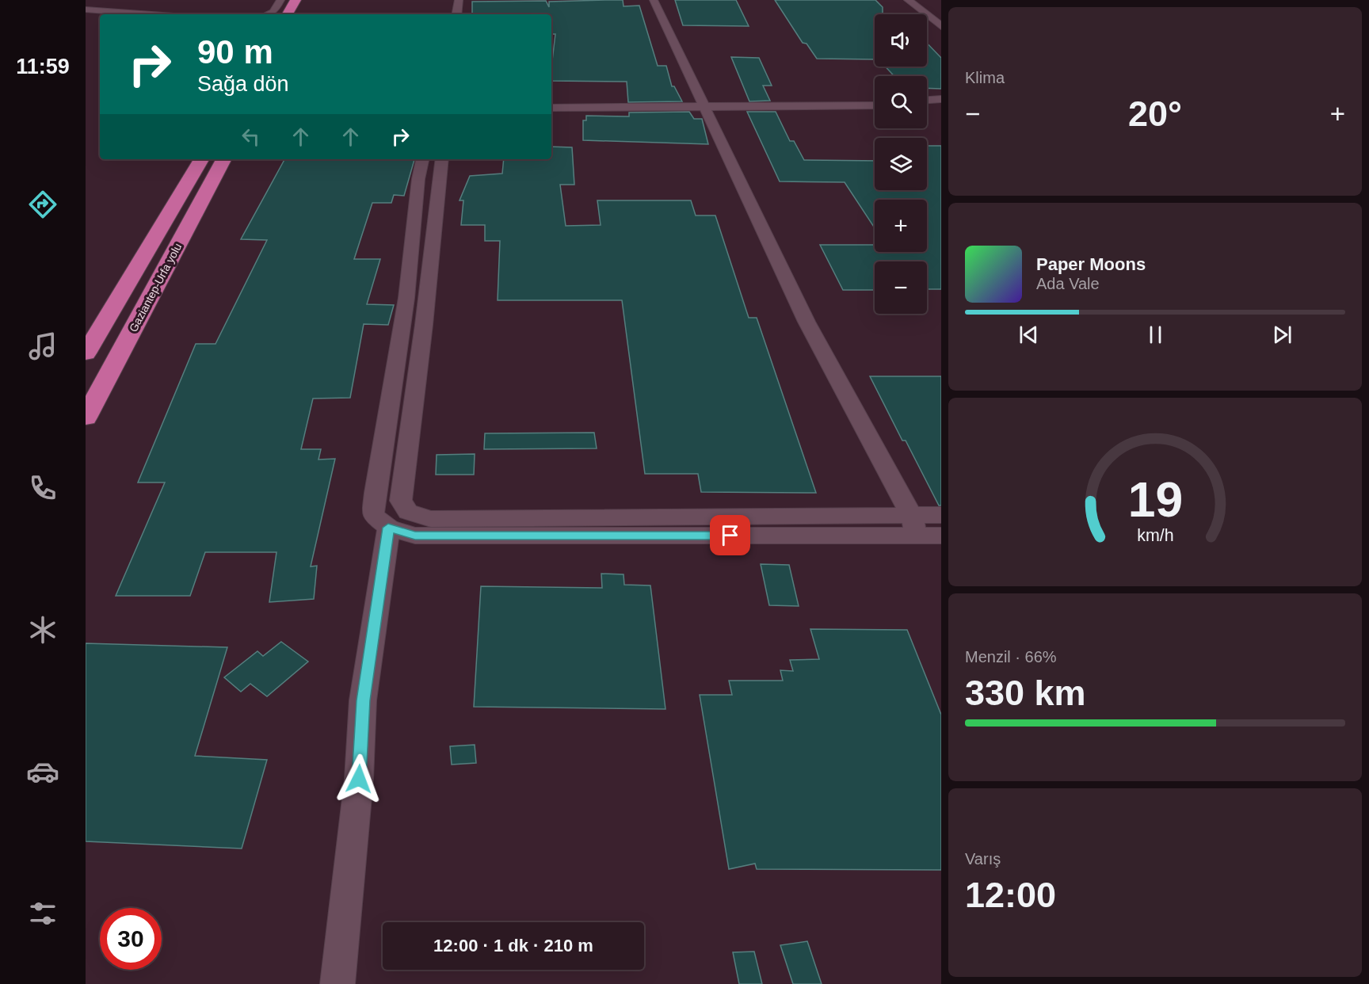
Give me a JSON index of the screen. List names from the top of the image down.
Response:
{
  "streets": {
    "highway": ["Gaziantep-Urfa yolu"]
  },
  "page": {
    "tabs": "11:59",
    "tile": [
      "Klima",
      ["Menzil · 66%", "330 km"],
      ["Varış", "12:00"]
    ],
    "map_buttons": ["+", "−"],
    "turn": ["90 m", "Sağa dön"],
    "heat": ["−", "20°", "+"],
    "song": ["Paper Moons", "Ada Vale"],
    "limit": "30",
    "trip": "12:00 · 1 dk · 210 m",
    "gauge": ["19", "km/h"]
  }
}
